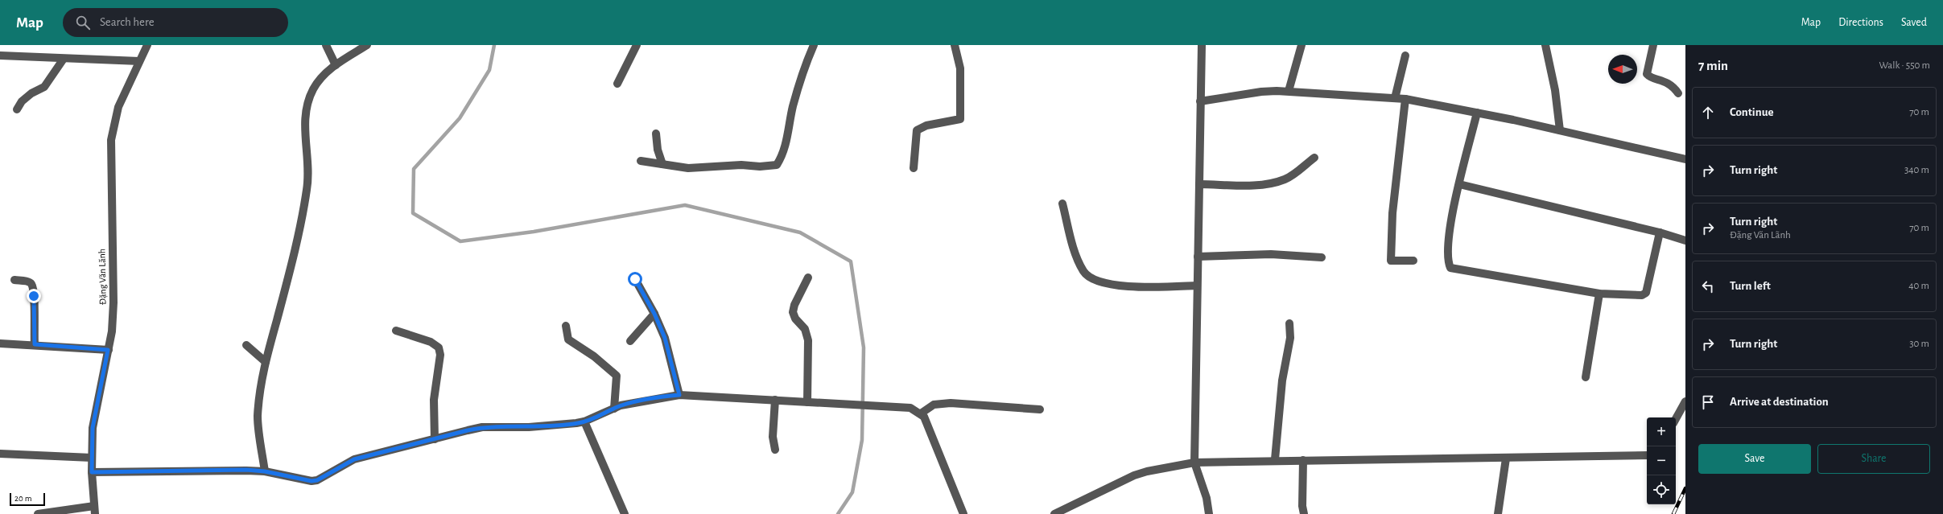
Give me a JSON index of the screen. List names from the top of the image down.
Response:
{
  "streets": {
    "street": ["Đặng Văn Lãnh"]
  },
  "scale_bar": "20 m",
  "north": "left",
  "page": {
    "header": "Map",
    "search": "Search here",
    "nav": ["Map", "Directions", "Saved"],
    "heading": ["7 min", "Walk · 550 m"],
    "list": [
      ["Continue", "70 m"],
      ["Turn right", "340 m"],
      ["Turn right", "Đặng Văn Lãnh", "70 m"],
      ["Turn left", "40 m"],
      ["Turn right", "30 m"],
      "Arrive at destination"
    ],
    "map_buttons": ["+", "−"],
    "buttons": ["Save", "Share"],
    "scale": "20 m"
  }
}
